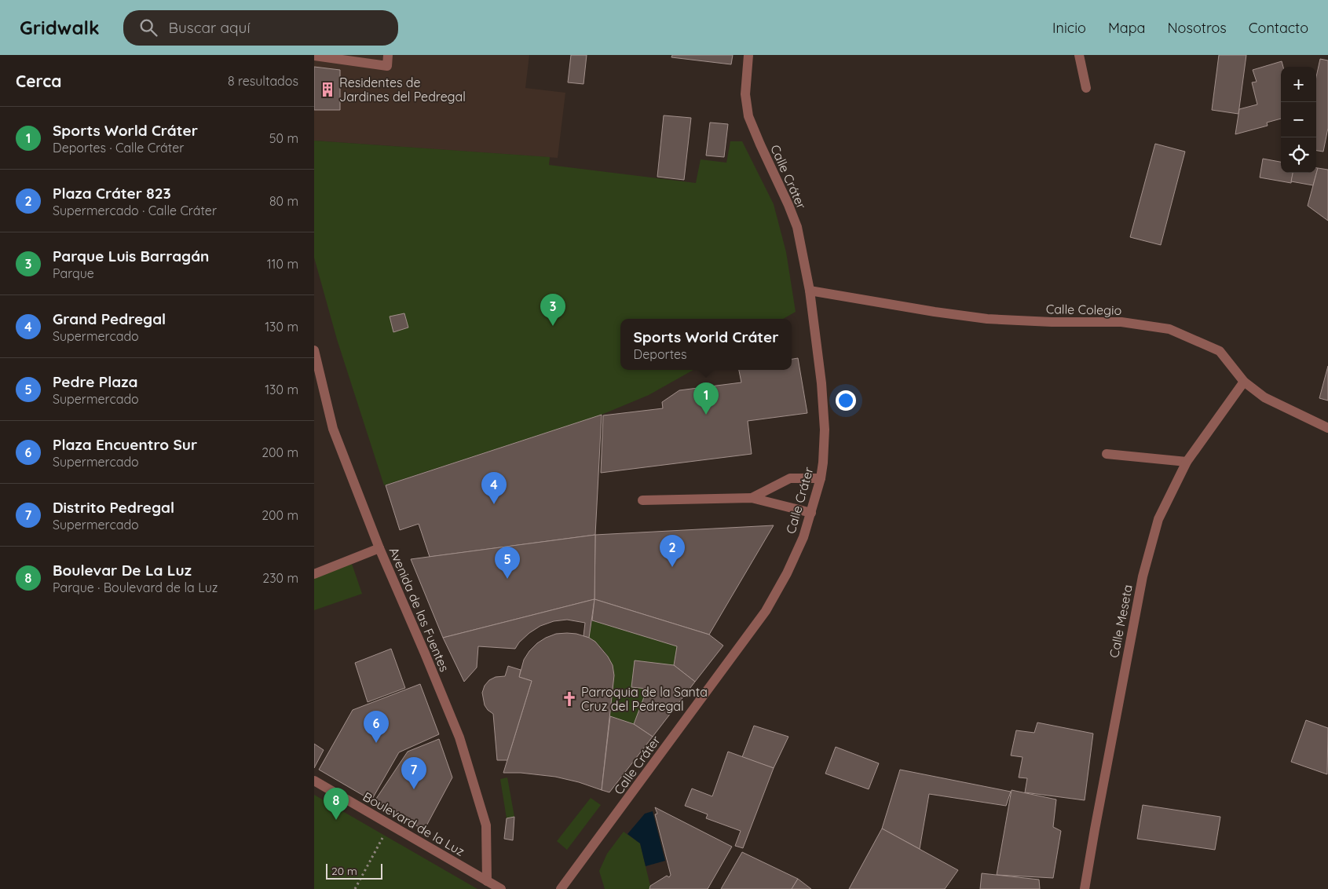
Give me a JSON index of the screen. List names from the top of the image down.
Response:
{
  "streets": {
    "street": [
      "Calle Cráter",
      "Calle Colegio",
      "Avenida de las Fuentes",
      "Calle Meseta",
      "Boulevard de la Luz"
    ]
  },
  "crossings": [
    ["Calle Cráter", "Calle Colegio"],
    ["Calle Colegio", "Calle Meseta"],
    ["Avenida de las Fuentes", "Boulevard de la Luz"]
  ],
  "places": {
    "building": ["Residentes de Jardines del Pedregal"],
    "church": ["Parroquia de la Santa Cruz del Pedregal"]
  },
  "scale_bar": "20 m",
  "page": {
    "header": "Gridwalk",
    "search": "Buscar aquí",
    "nav": [
      "Inicio",
      "Mapa",
      "Nosotros",
      "Contacto"
    ],
    "heading": ["Cerca", "8 resultados"],
    "map_buttons": ["+", "−"],
    "list": [
      {
        "mark": "1",
        "name": "Sports World Cráter",
        "note": "Deportes · Calle Cráter",
        "value": "50 m"
      },
      {
        "mark": "2",
        "name": "Plaza Cráter 823",
        "note": "Supermercado · Calle Cráter",
        "value": "80 m"
      },
      {
        "mark": "3",
        "name": "Parque Luis Barragán",
        "note": "Parque",
        "value": "110 m"
      },
      {
        "mark": "4",
        "name": "Grand Pedregal",
        "note": "Supermercado",
        "value": "130 m"
      },
      {
        "mark": "5",
        "name": "Pedre Plaza",
        "note": "Supermercado",
        "value": "130 m"
      },
      {
        "mark": "6",
        "name": "Plaza Encuentro Sur",
        "note": "Supermercado",
        "value": "200 m"
      },
      {
        "mark": "7",
        "name": "Distrito Pedregal",
        "note": "Supermercado",
        "value": "200 m"
      },
      {
        "mark": "8",
        "name": "Boulevar De La Luz",
        "note": "Parque · Boulevard de la Luz",
        "value": "230 m"
      }
    ],
    "pins": [
      "3",
      "1",
      "4",
      "2",
      "5",
      "6",
      "7",
      "8"
    ],
    "popup": ["Sports World Cráter", "Deportes"],
    "scale": "20 m"
  }
}
